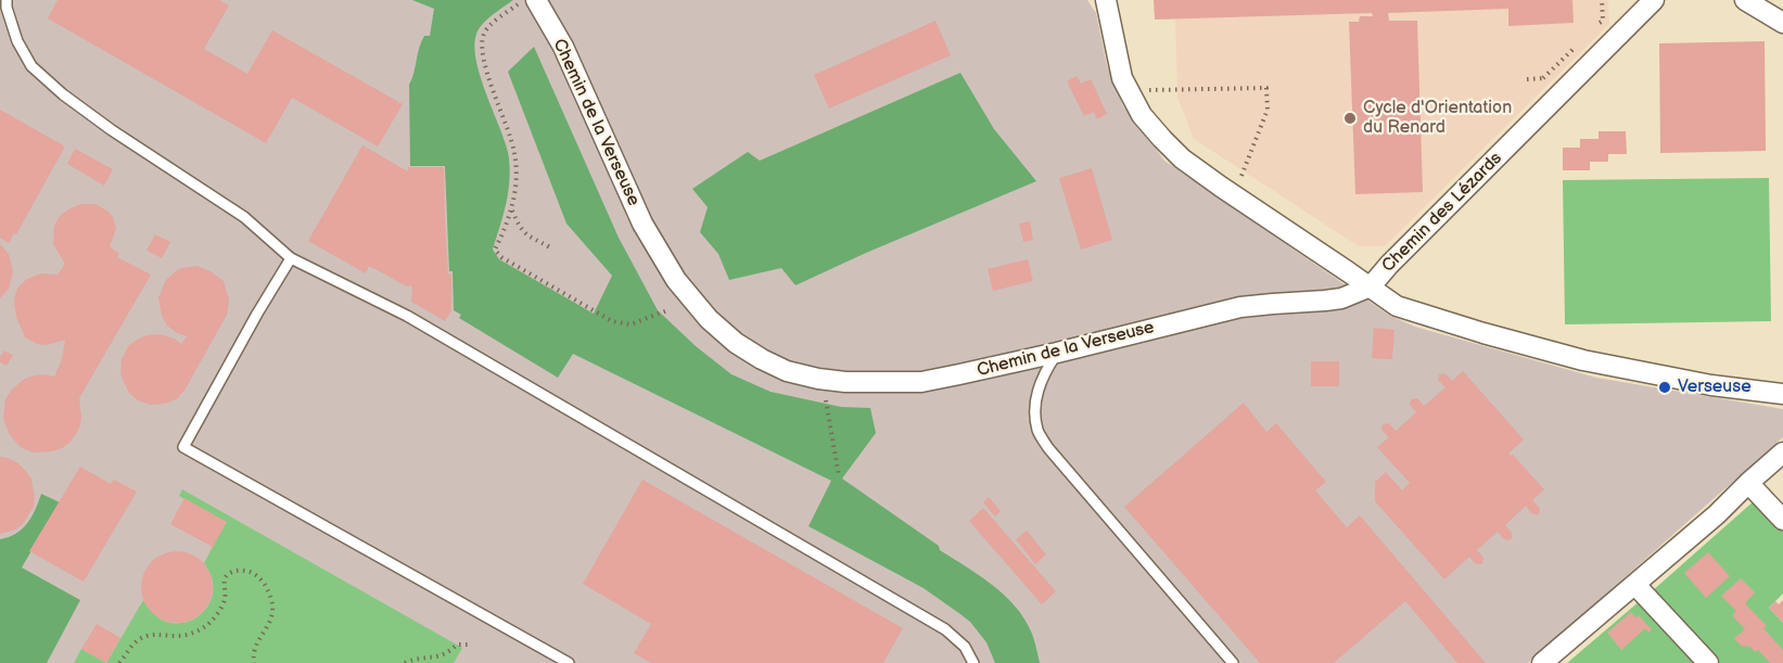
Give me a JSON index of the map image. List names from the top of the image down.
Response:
{
  "streets": {
    "street": ["Chemin de la Verseuse", "Chemin des Lézards"]
  },
  "crossings": [
    ["Chemin de la Verseuse", "Chemin des Lézards"]
  ],
  "places": ["Cycle d'Orientation du Renard", "Verseuse"]
}
